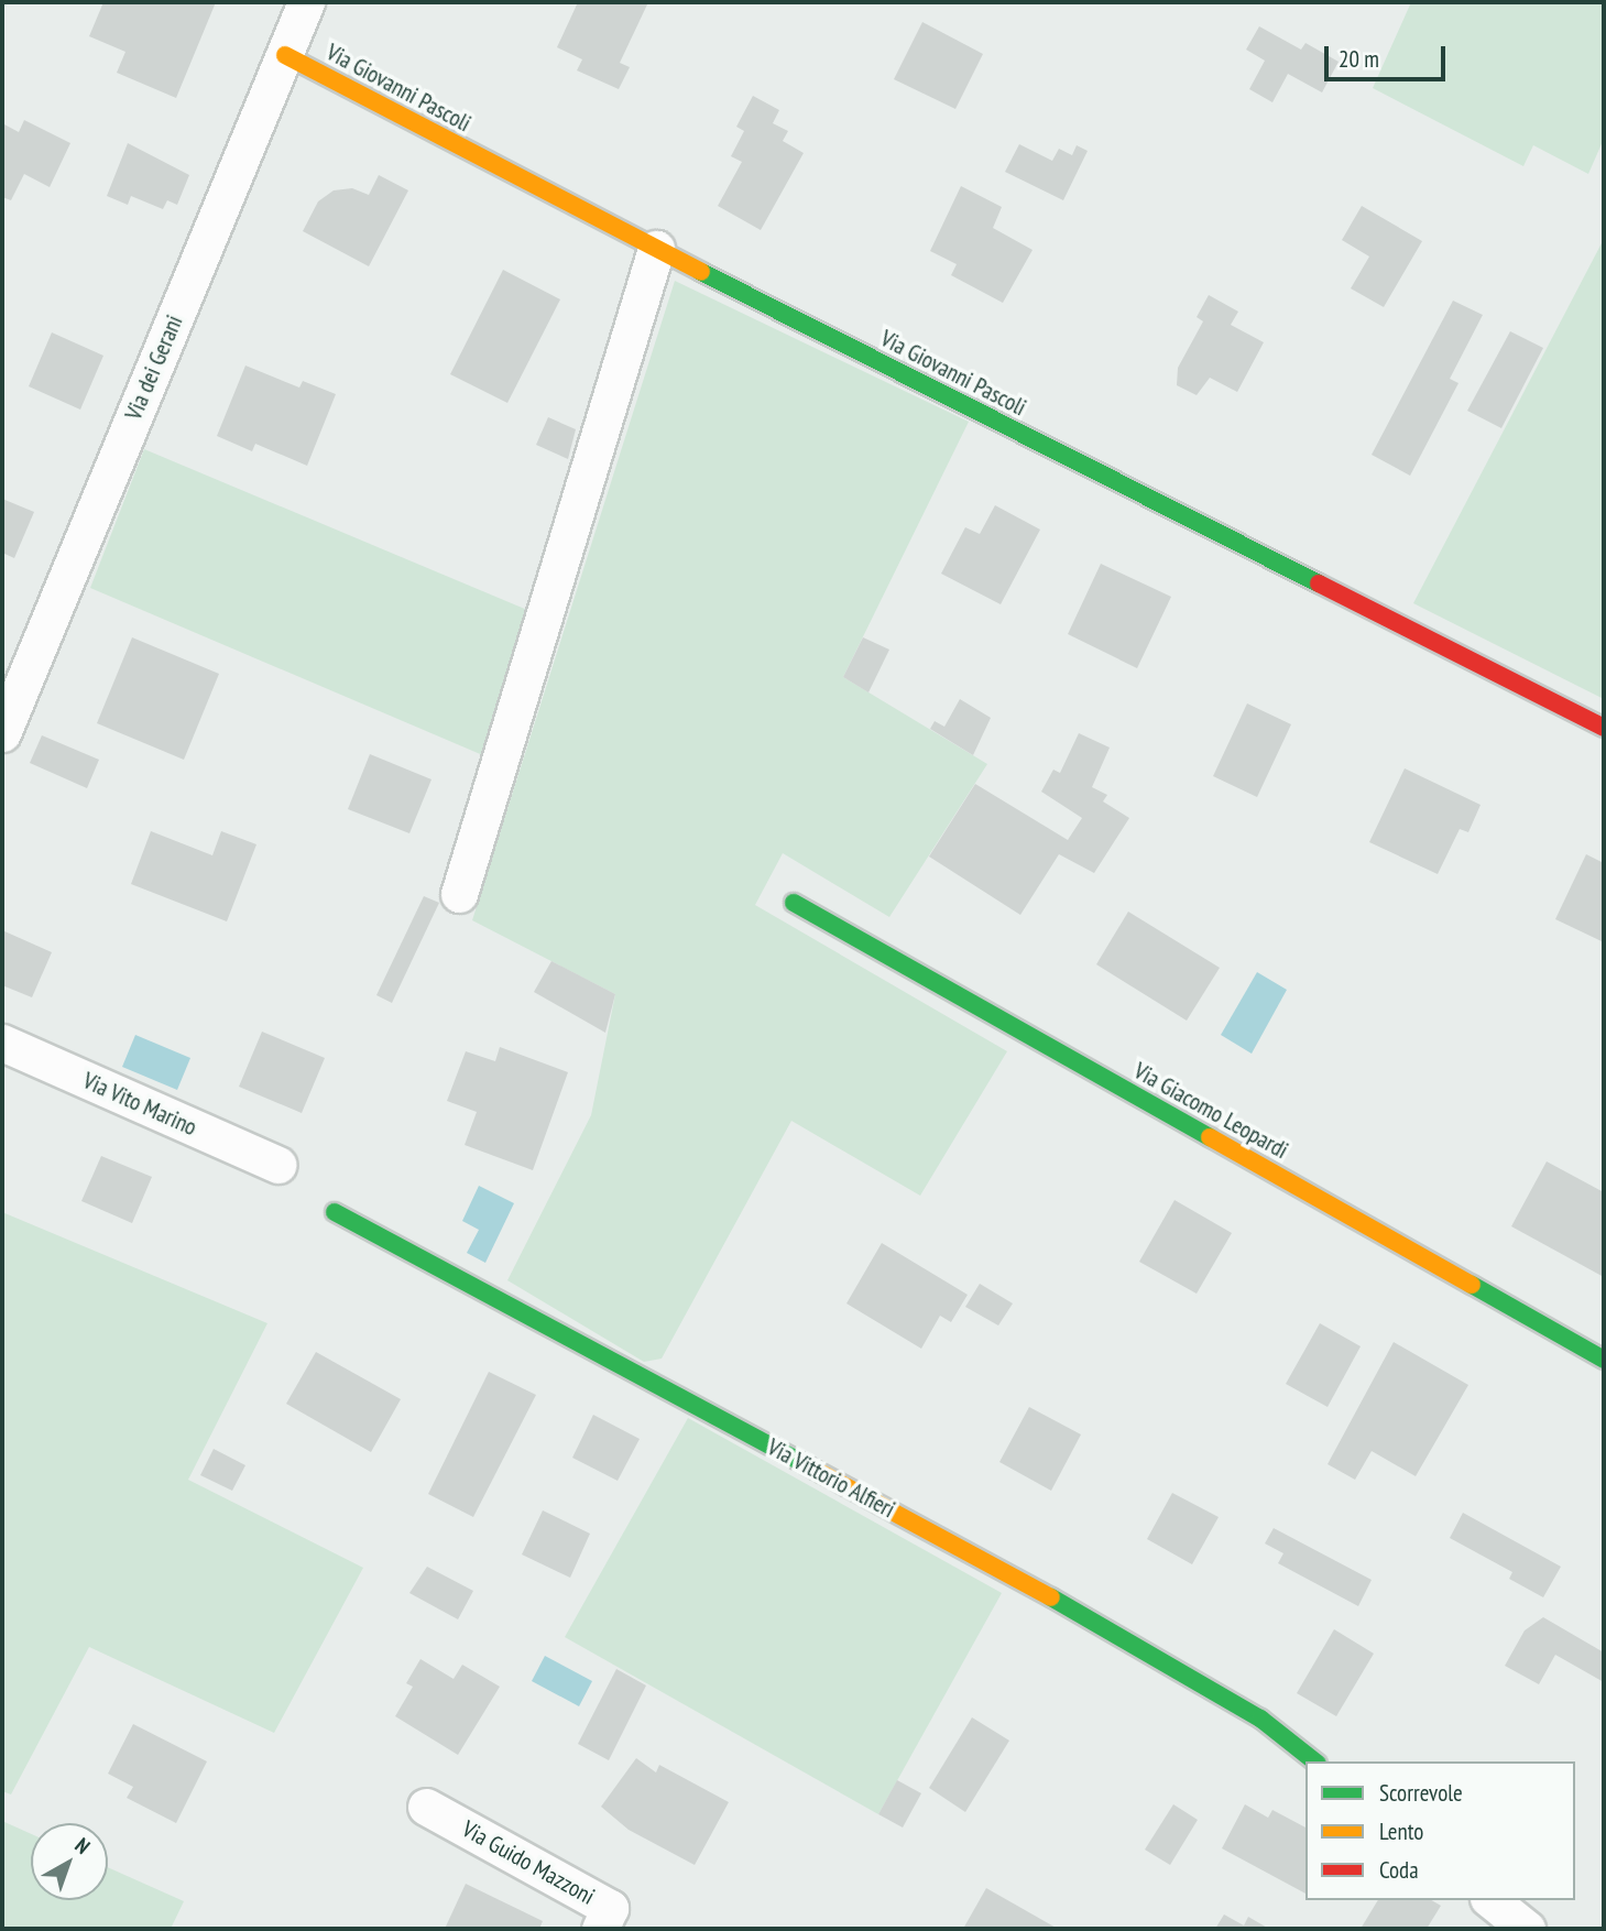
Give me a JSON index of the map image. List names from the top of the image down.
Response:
{
  "streets": {
    "street": [
      "Via Giovanni Pascoli",
      "Via dei Gerani",
      "Via Vito Marino",
      "Via Giacomo Leopardi",
      "Via Vittorio Alfieri",
      "Via Guido Mazzoni"
    ]
  },
  "crossings": [
    ["Via Giovanni Pascoli", "Via dei Gerani"]
  ],
  "legend": ["Scorrevole", "Lento", "Coda"],
  "scale_bar": "20 m",
  "north": "top right"
}
